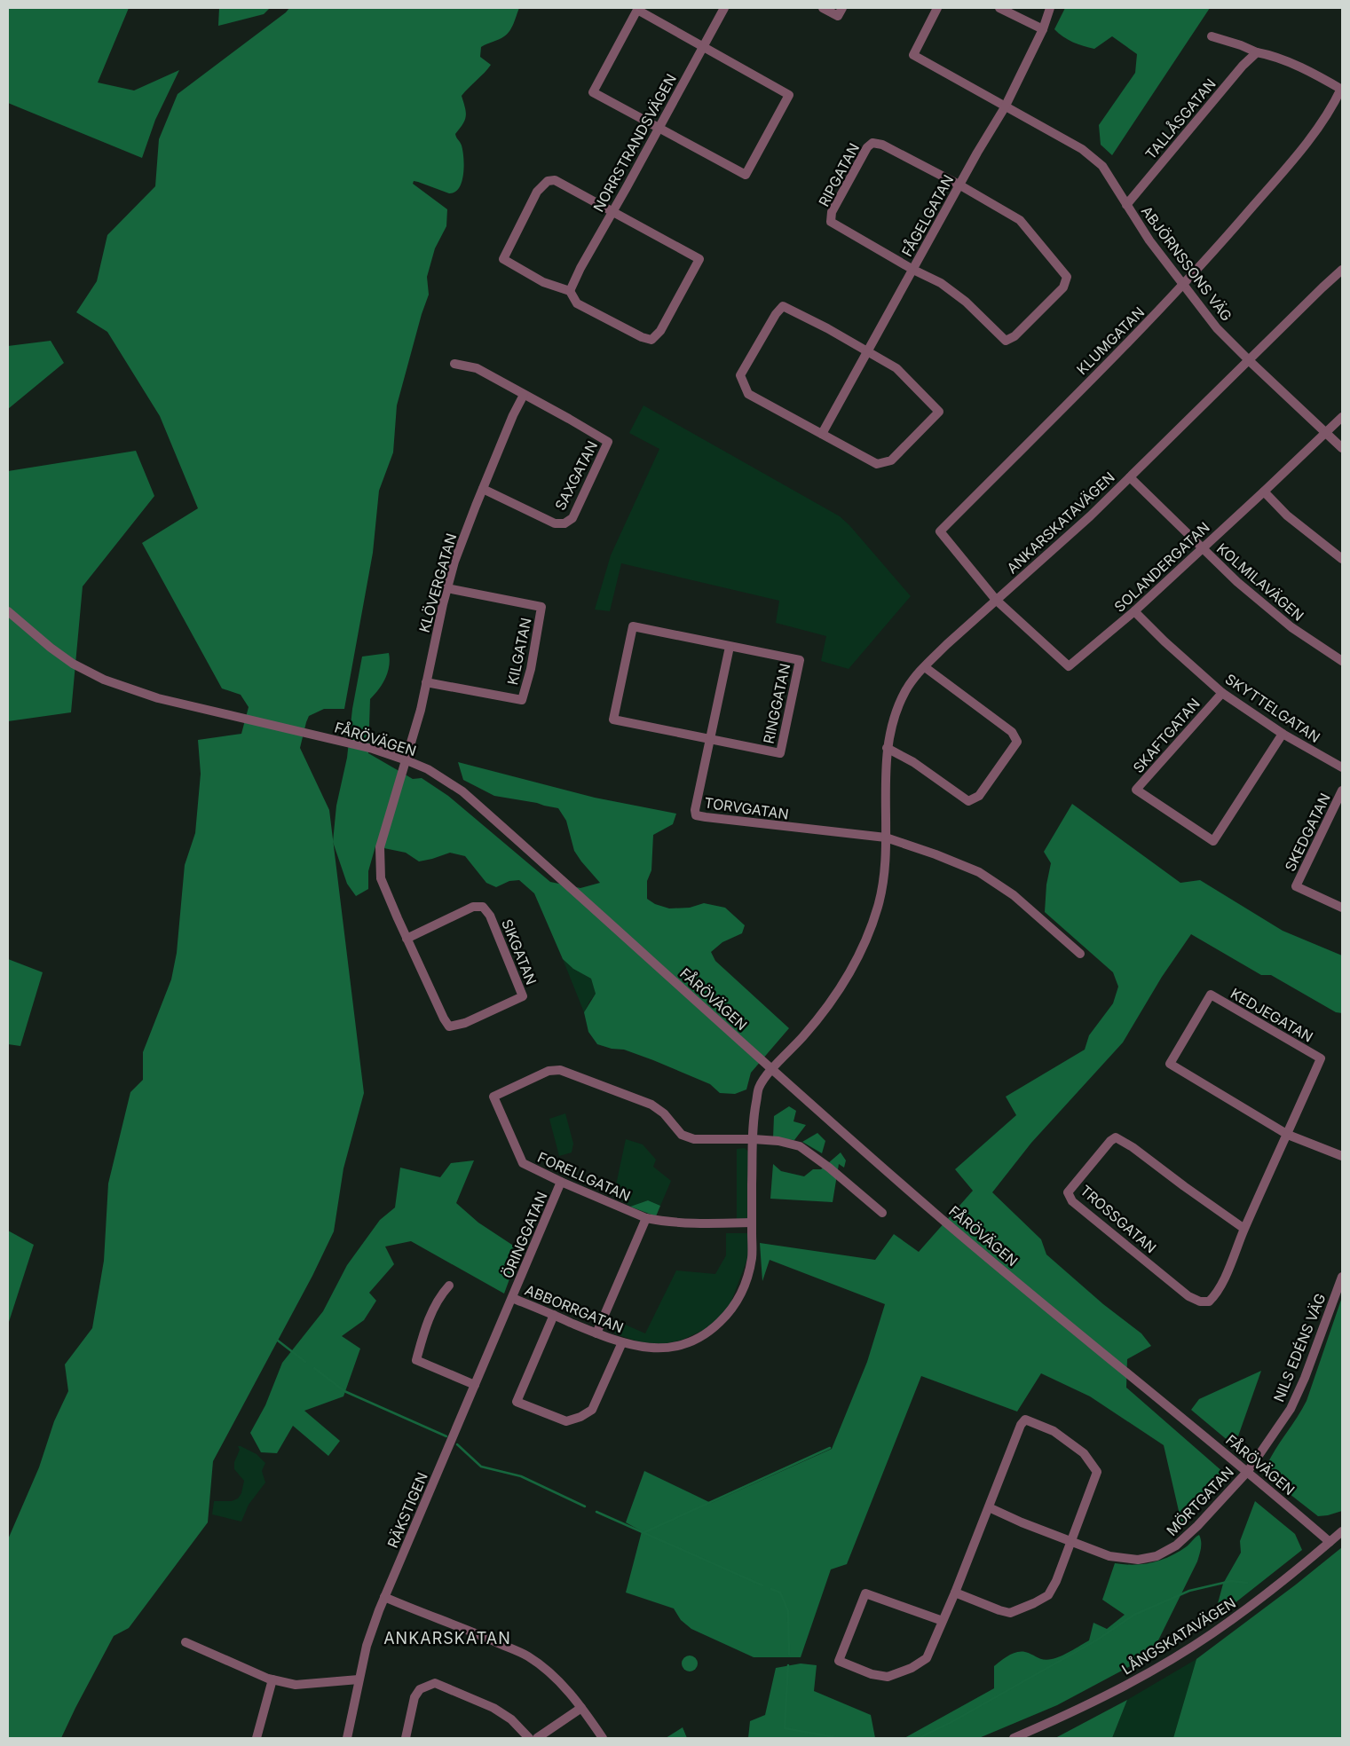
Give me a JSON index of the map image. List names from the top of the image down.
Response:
{
  "streets": {
    "street": [
      "TALLÅSGATAN",
      "NORRSTRANDSVÄGEN",
      "RIPGATAN",
      "FÅGELGATAN",
      "ABJÖRNSSONS VÄG",
      "KLUMGATAN",
      "SAXGATAN",
      "ANKARSKATAVÄGEN",
      "SOLANDERGATAN",
      "KOLMILAVÄGEN",
      "KLÖVERGATAN",
      "KILGATAN",
      "RINGGATAN",
      "SKYTTELGATAN",
      "SKAFTGATAN",
      "FÅRÖVÄGEN",
      "TORVGATAN",
      "SKEDGATAN",
      "SIKGATAN",
      "KEDJEGATAN",
      "FORELLGATAN",
      "TROSSGATAN",
      "ÖRINGGATAN",
      "ABBORRGATAN",
      "NILS EDÉNS VÄG",
      "MÖRTGATAN",
      "RÄKSTIGEN",
      "LÅNGSKATAVÄGEN"
    ]
  },
  "crossings": [
    ["TALLÅSGATAN", "ABJÖRNSSONS VÄG"],
    ["RIPGATAN", "FÅGELGATAN"],
    ["FÅGELGATAN", "ABJÖRNSSONS VÄG"],
    ["ABJÖRNSSONS VÄG", "KLUMGATAN"],
    ["ABJÖRNSSONS VÄG", "ANKARSKATAVÄGEN"],
    ["ABJÖRNSSONS VÄG", "SOLANDERGATAN"],
    ["KLUMGATAN", "ANKARSKATAVÄGEN"],
    ["KLUMGATAN", "SOLANDERGATAN"],
    ["SAXGATAN", "KLÖVERGATAN"],
    ["ANKARSKATAVÄGEN", "SOLANDERGATAN"],
    ["ANKARSKATAVÄGEN", "KOLMILAVÄGEN"],
    ["ANKARSKATAVÄGEN", "FÅRÖVÄGEN"],
    ["ANKARSKATAVÄGEN", "TORVGATAN"],
    ["ANKARSKATAVÄGEN", "ABBORRGATAN"],
    ["SOLANDERGATAN", "KOLMILAVÄGEN"],
    ["SOLANDERGATAN", "SKYTTELGATAN"],
    ["KLÖVERGATAN", "KILGATAN"],
    ["KLÖVERGATAN", "FÅRÖVÄGEN"],
    ["KLÖVERGATAN", "SIKGATAN"],
    ["RINGGATAN", "TORVGATAN"],
    ["SKYTTELGATAN", "SKAFTGATAN"],
    ["FÅRÖVÄGEN", "SIKGATAN"],
    ["FÅRÖVÄGEN", "ABBORRGATAN"],
    ["FÅRÖVÄGEN", "NILS EDÉNS VÄG"],
    ["FÅRÖVÄGEN", "MÖRTGATAN"],
    ["FÅRÖVÄGEN", "LÅNGSKATAVÄGEN"],
    ["KEDJEGATAN", "TROSSGATAN"],
    ["FORELLGATAN", "ÖRINGGATAN"],
    ["FORELLGATAN", "ABBORRGATAN"],
    ["ÖRINGGATAN", "ABBORRGATAN"],
    ["ÖRINGGATAN", "RÄKSTIGEN"],
    ["ABBORRGATAN", "RÄKSTIGEN"],
    ["NILS EDÉNS VÄG", "MÖRTGATAN"]
  ],
  "districts": ["ANKARSKATAN"]
}
